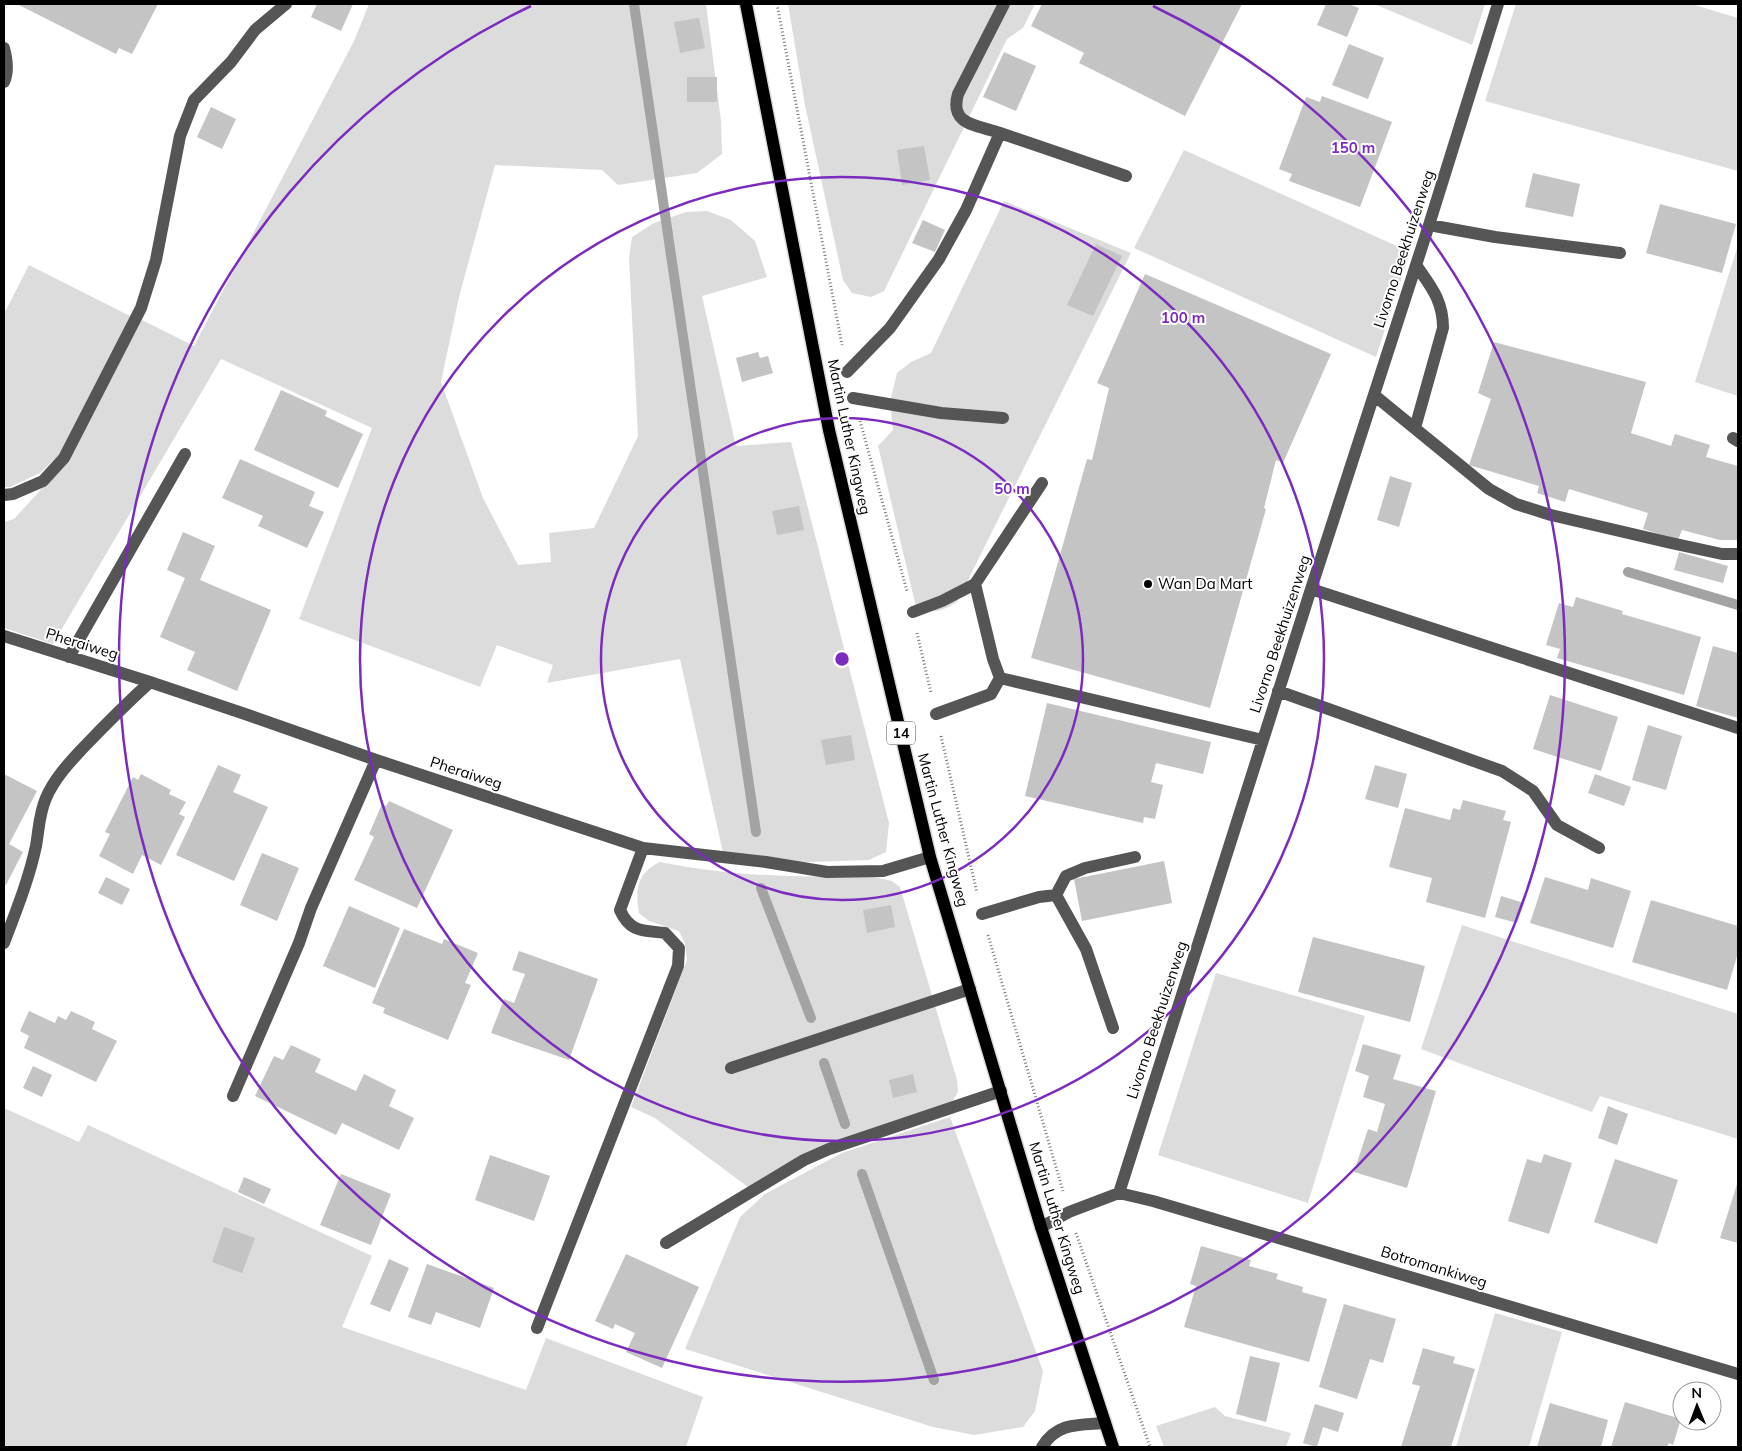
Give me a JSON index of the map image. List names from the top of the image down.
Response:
{
  "streets": {
    "main road": ["Martin Luther Kingweg", "14"],
    "street": ["Livorno Beekhuizenweg", "Pheraiweg", "Botromankiweg"]
  },
  "crossings": [
    ["Livorno Beekhuizenweg", "Botromankiweg"],
    ["Martin Luther Kingweg", "Pheraiweg"]
  ],
  "places": ["Wan Da Mart"],
  "north": "top",
  "rings": ["150 m", "100 m", "50 m"]
}
